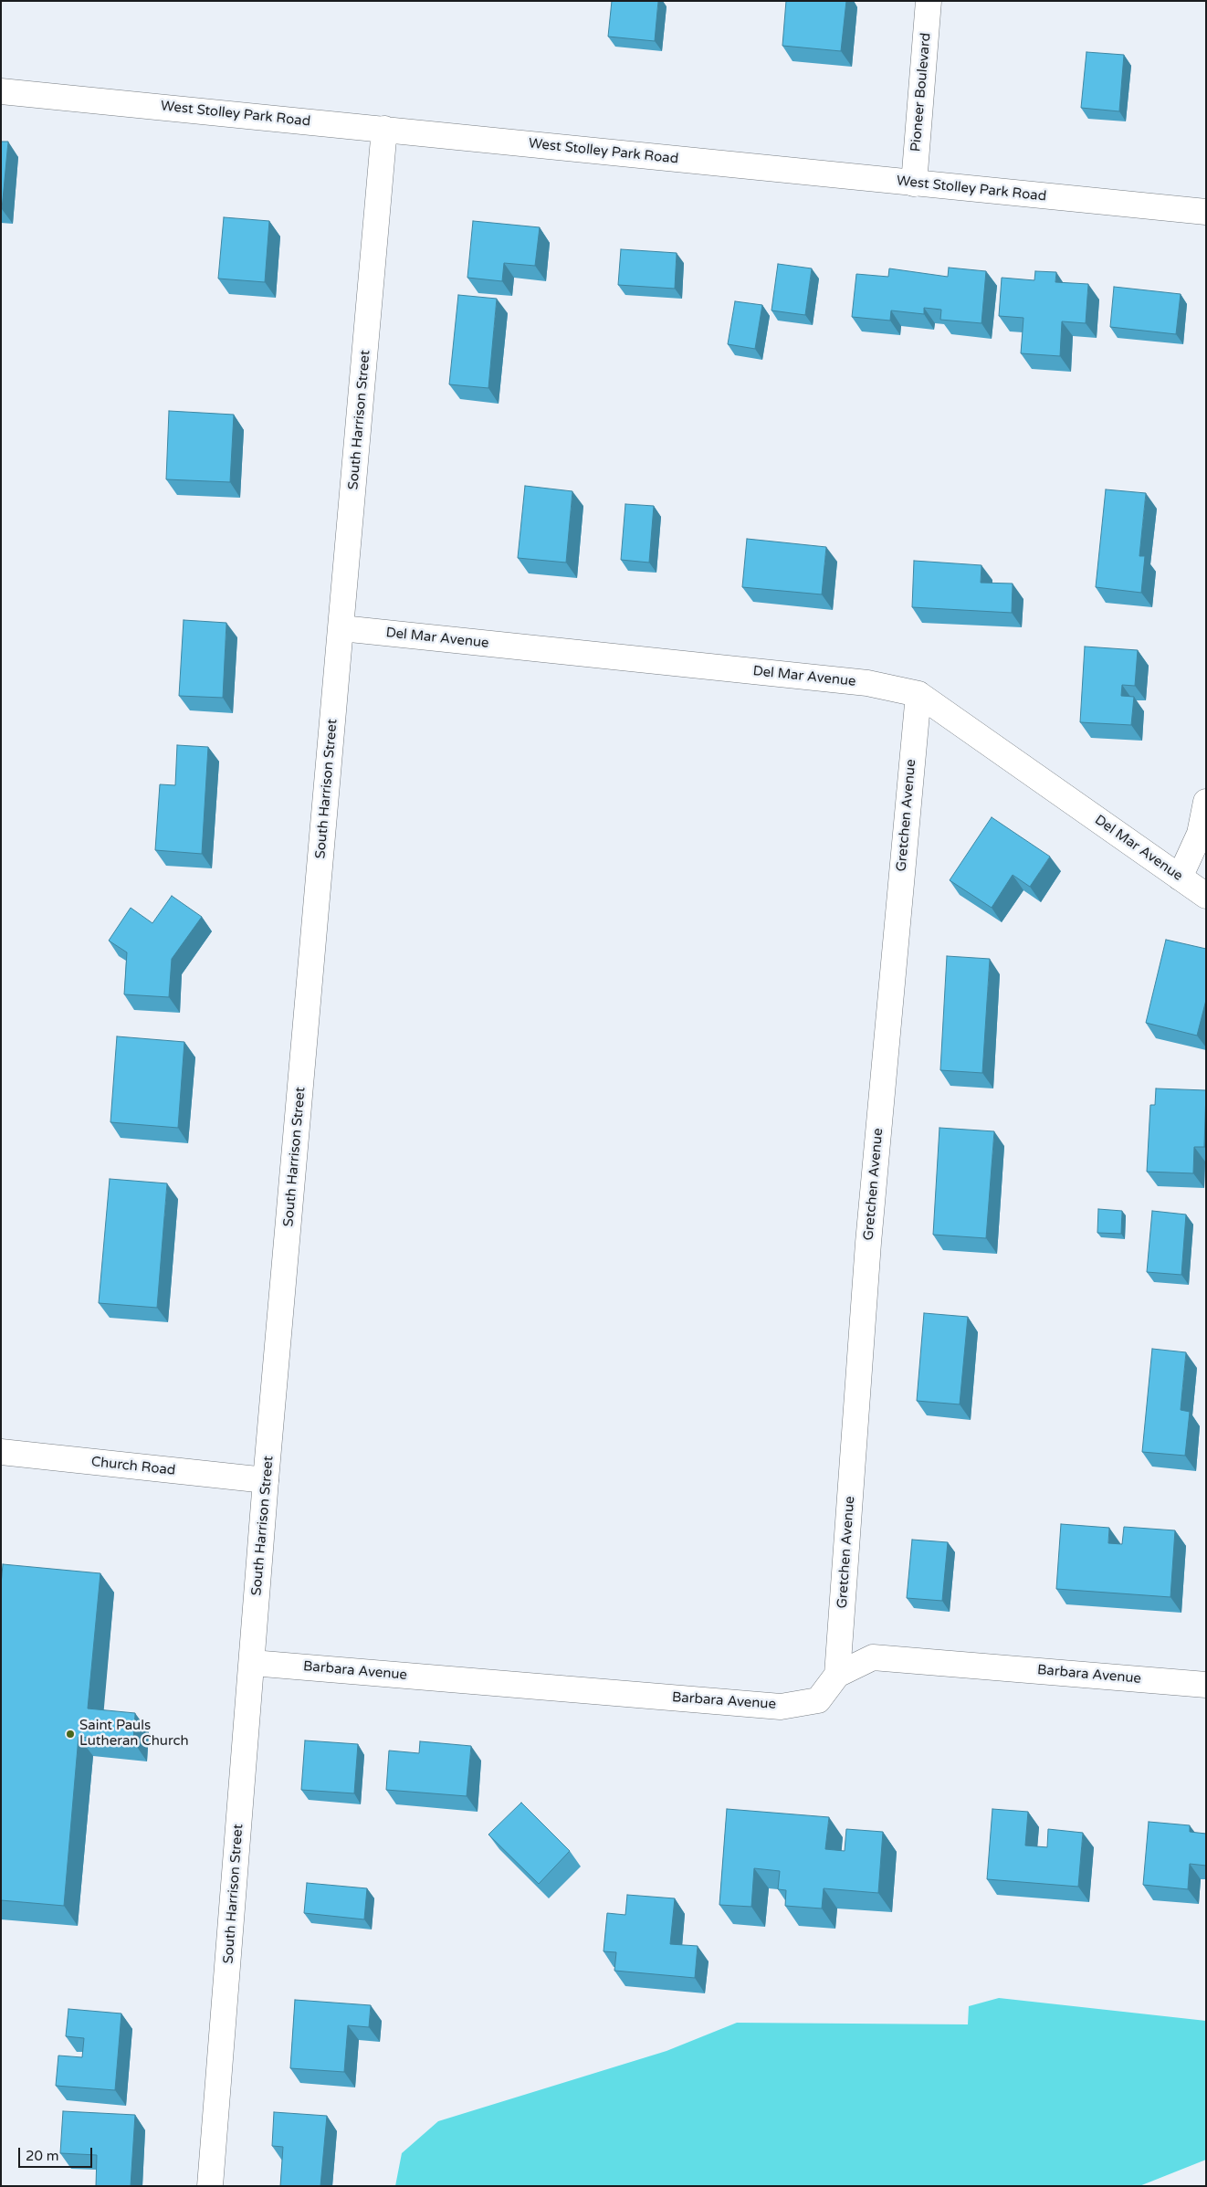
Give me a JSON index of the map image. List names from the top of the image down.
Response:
{
  "streets": {
    "street": [
      "Pioneer Boulevard",
      "West Stolley Park Road",
      "South Harrison Street",
      "Del Mar Avenue",
      "Gretchen Avenue",
      "Church Road",
      "Barbara Avenue"
    ]
  },
  "crossings": [
    ["Pioneer Boulevard", "West Stolley Park Road"],
    ["West Stolley Park Road", "South Harrison Street"],
    ["South Harrison Street", "Del Mar Avenue"],
    ["South Harrison Street", "Church Road"],
    ["South Harrison Street", "Barbara Avenue"],
    ["Del Mar Avenue", "Gretchen Avenue"],
    ["Gretchen Avenue", "Barbara Avenue"]
  ],
  "places": ["Saint Pauls Lutheran Church"],
  "scale_bar": "20 m"
}
